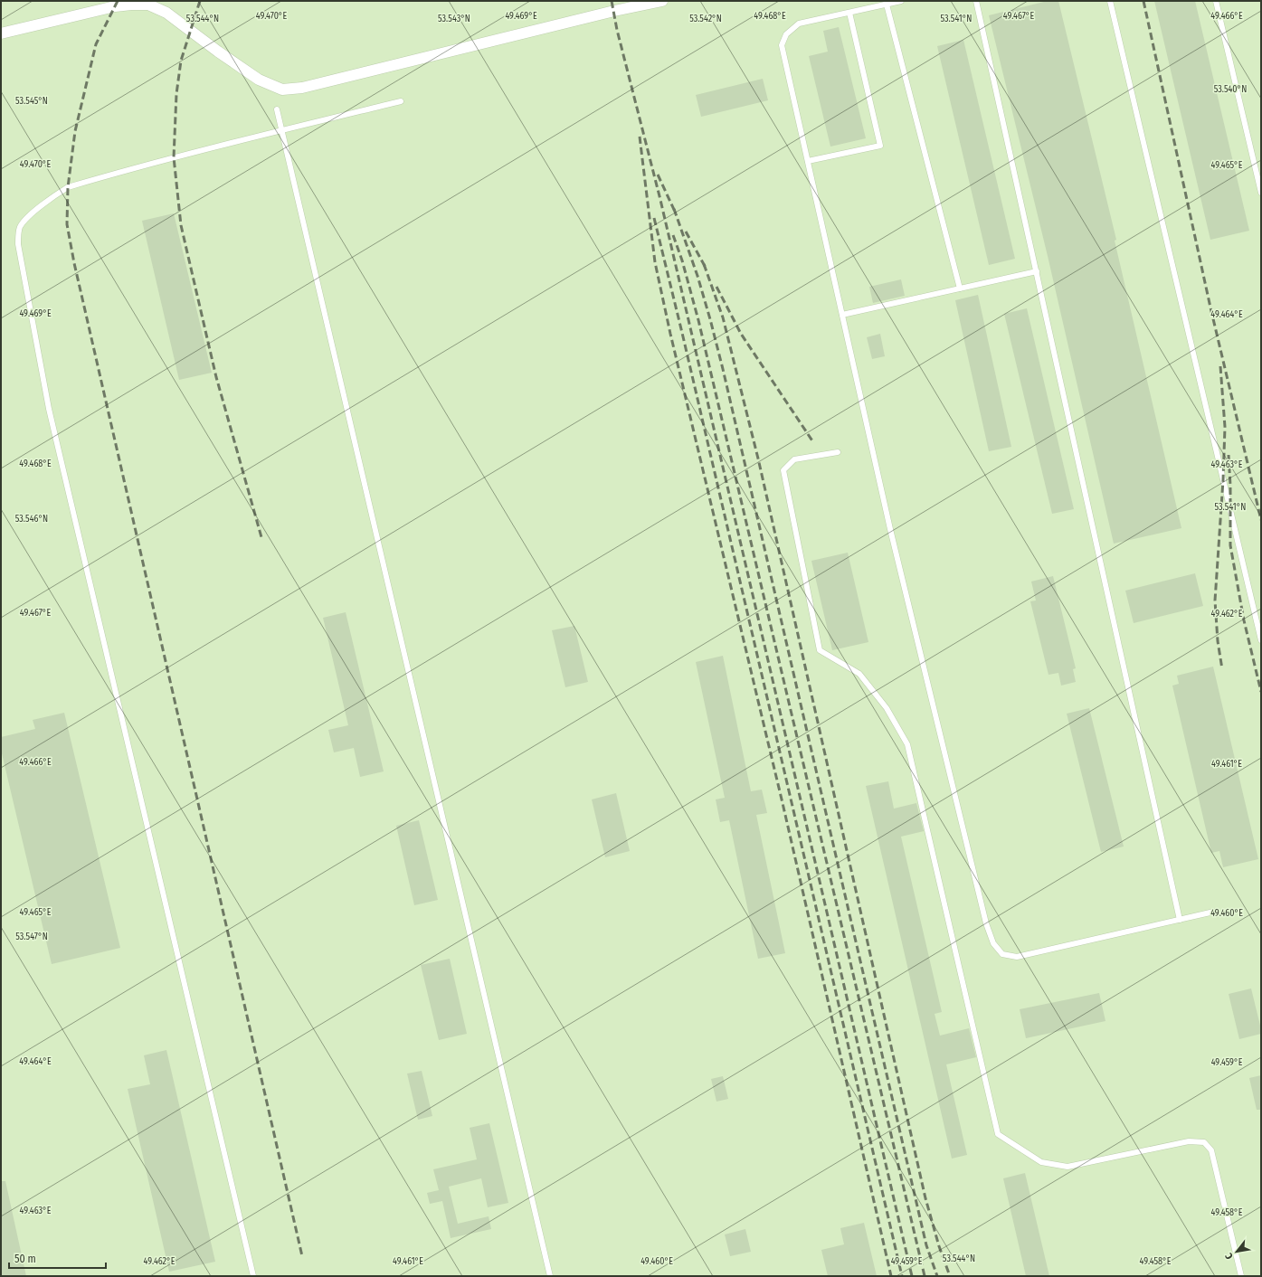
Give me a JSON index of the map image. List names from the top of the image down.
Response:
{
  "scale_bar": "50 m",
  "north": "bottom left",
  "coordinates": [
    "49.470°E",
    "49.469°E",
    "49.468°E",
    "49.467°E",
    "49.466°E",
    "53.544°N",
    "53.543°N",
    "53.542°N",
    "53.541°N",
    "53.540°N",
    "53.545°N",
    "49.465°E",
    "49.464°E",
    "49.463°E",
    "53.546°N",
    "49.462°E",
    "49.461°E",
    "49.460°E",
    "53.547°N",
    "49.459°E",
    "49.458°E"
  ]
}
